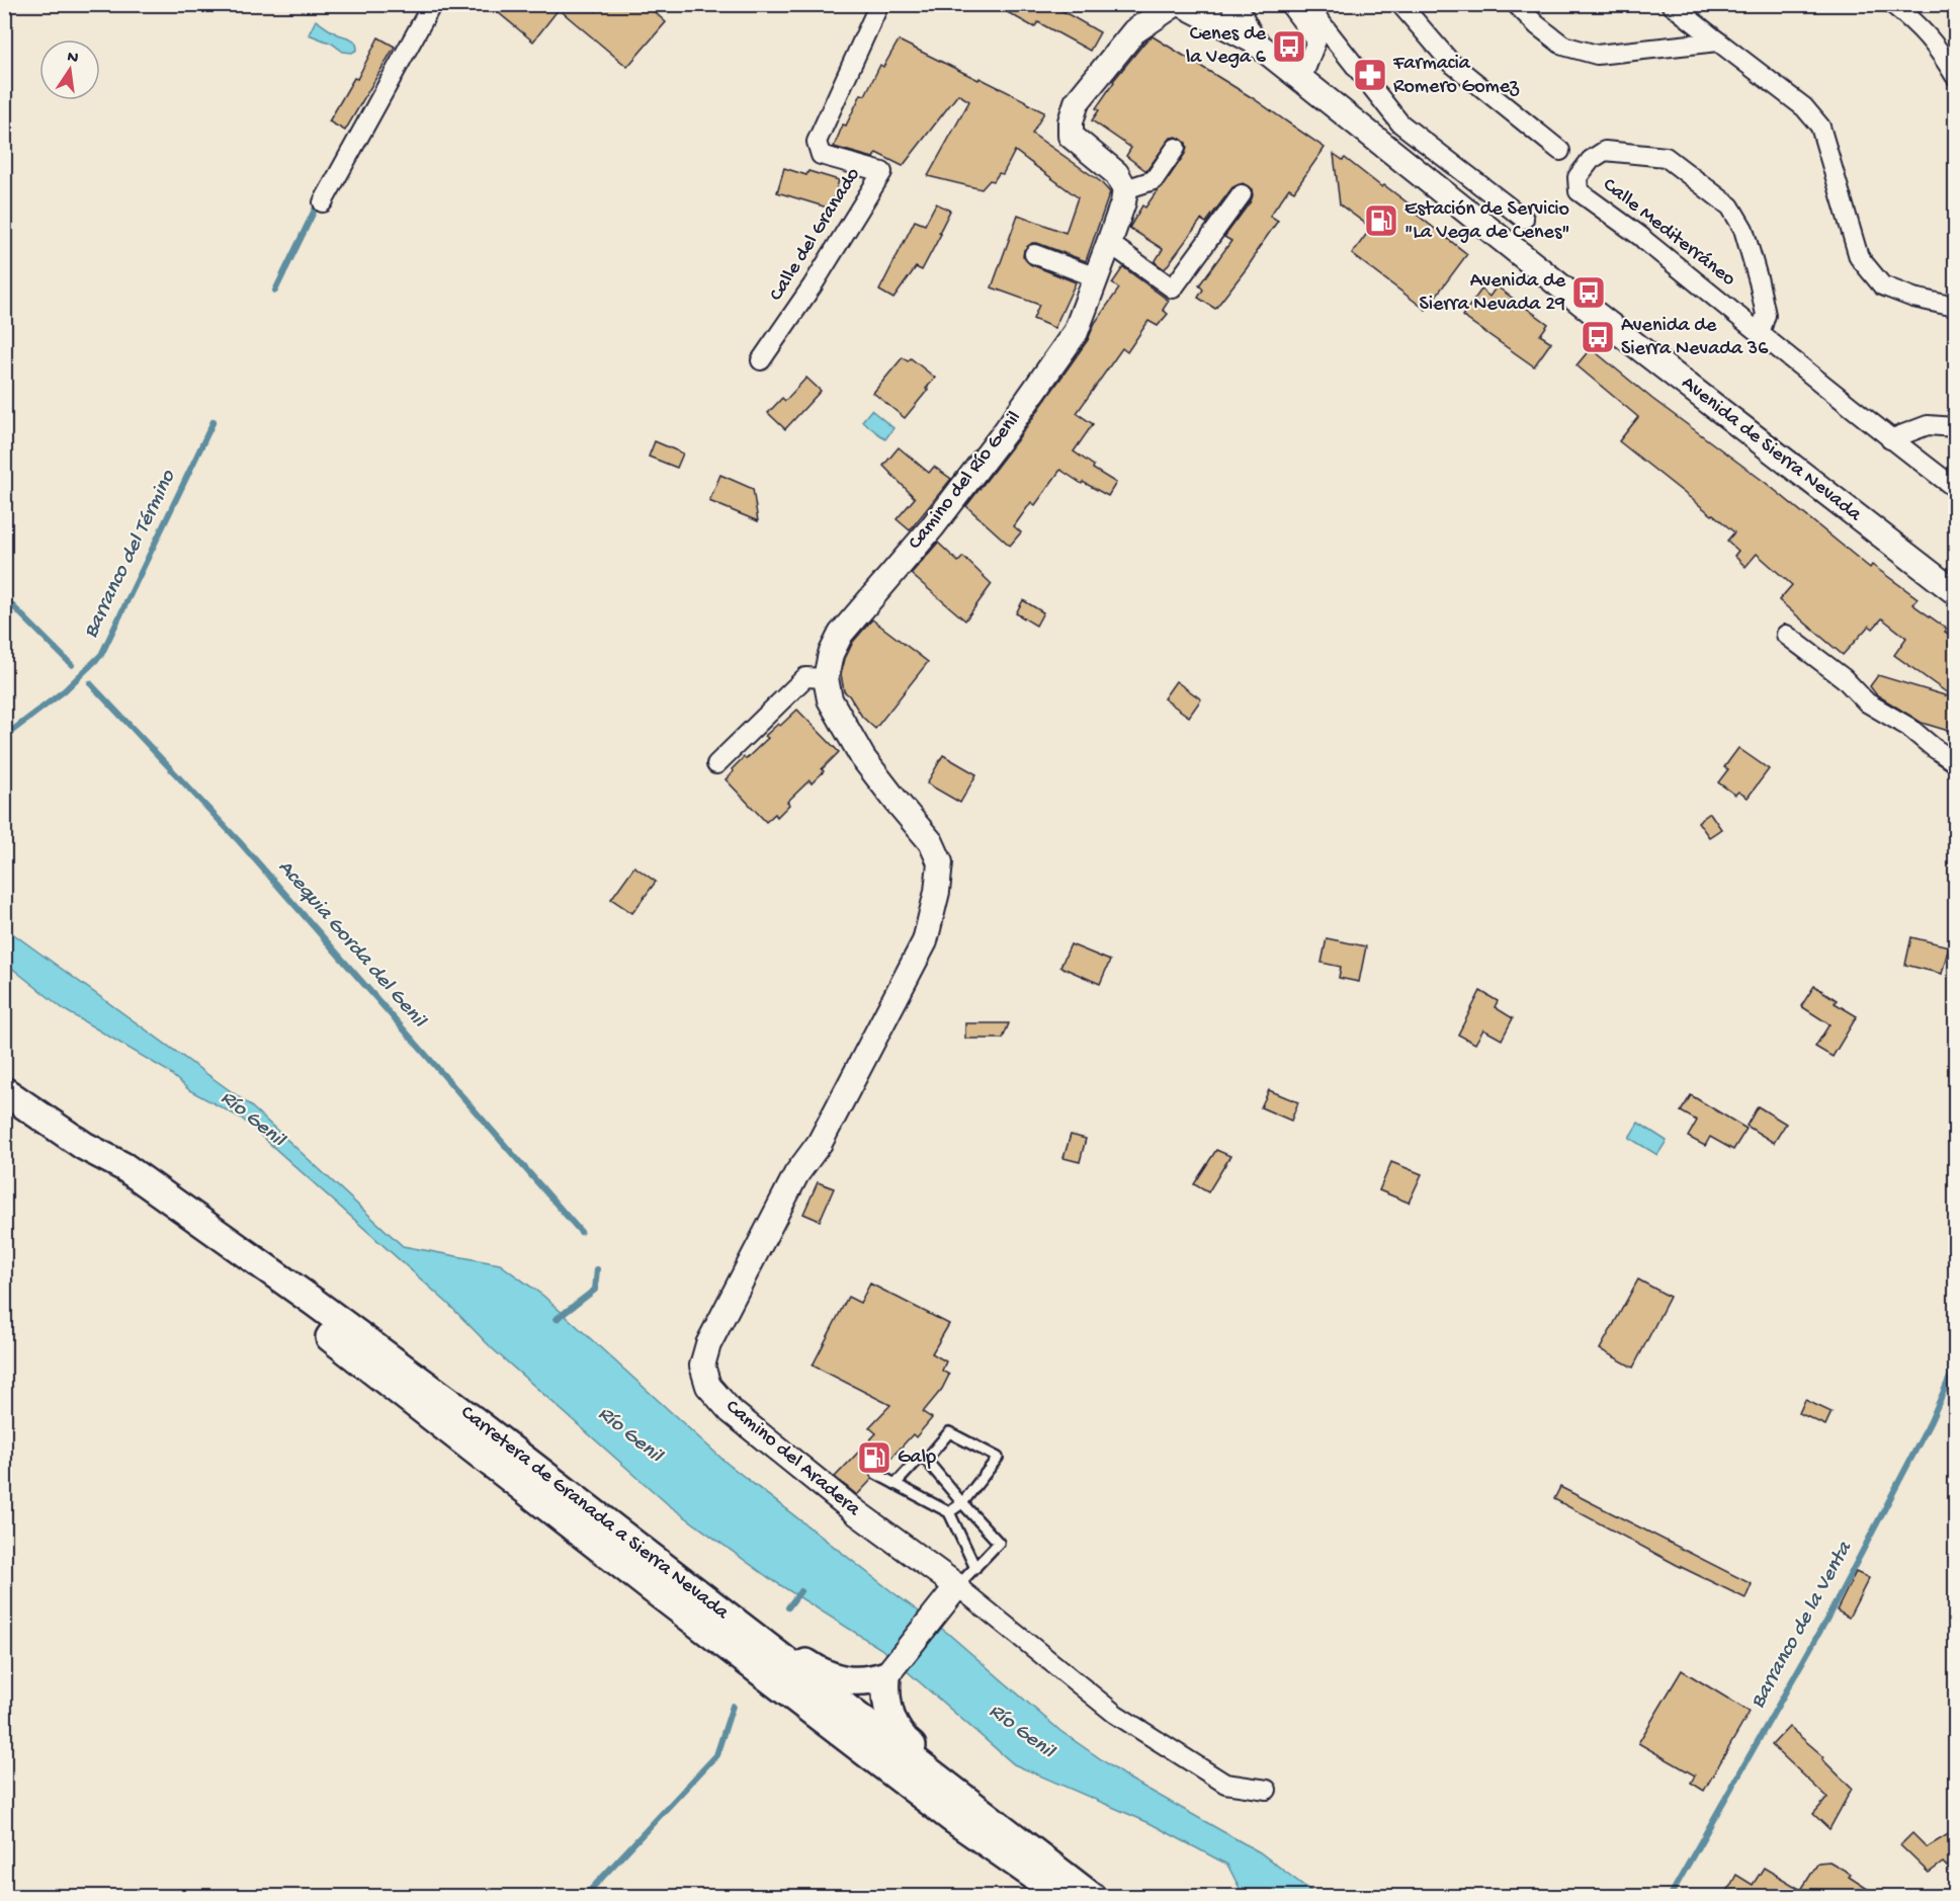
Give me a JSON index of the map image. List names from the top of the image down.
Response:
{
  "streets": {
    "main road": ["Carretera de Granada a Sierra Nevada"],
    "street": [
      "Calle Mediterráneo",
      "Calle del Granado",
      "Avenida de Sierra Nevada",
      "Camino del Río Genil",
      "Camino del Aradera"
    ]
  },
  "crossings": [
    ["Camino del Río Genil", "Camino del Aradera"]
  ],
  "water": [
    "Barranco del Término",
    "Acequia Gorda del Genil",
    "Río Genil",
    "Barranco de la Venta"
  ],
  "places": {
    "bus stop": ["Cenes de la Vega 6", "Avenida de Sierra Nevada 29", "Avenida de Sierra Nevada 36"],
    "pharmacy": ["Farmacia Romero Gomez"],
    "fuel station": ["Estación de Servicio \"La Vega de Cenes\"", "Galp"]
  },
  "north": "top"
}
